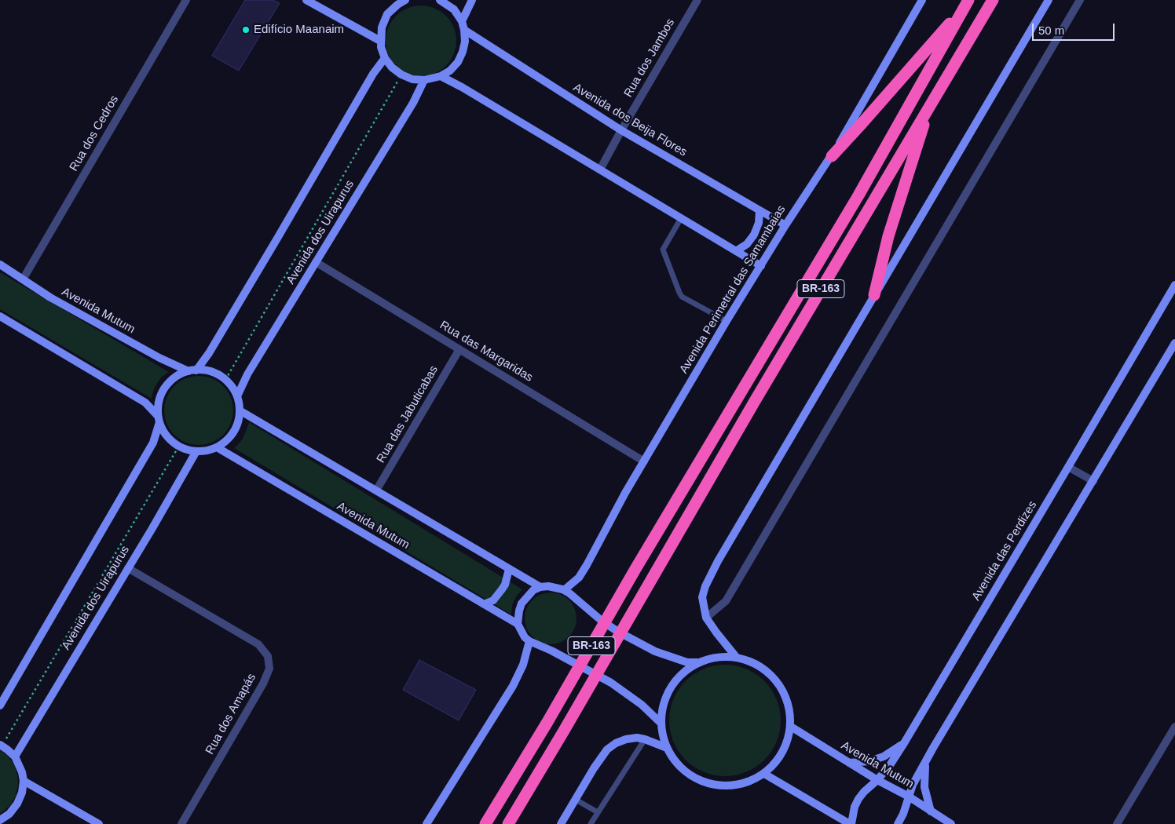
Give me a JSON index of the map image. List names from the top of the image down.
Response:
{
  "streets": {
    "highway": ["BR-163"],
    "street": [
      "Rua dos Jambos",
      "Avenida dos Beija Flores",
      "Rua dos Cedros",
      "Avenida dos Uirapurus",
      "Avenida Perimetral das Samambaias",
      "Avenida Mutum",
      "Rua das Margaridas",
      "Rua das Jabuticabas",
      "Avenida das Perdizes",
      "Rua dos Amapás"
    ]
  },
  "crossings": [
    ["Rua dos Jambos", "Avenida dos Beija Flores"],
    ["Avenida dos Beija Flores", "Avenida Perimetral das Samambaias"],
    ["Rua dos Cedros", "Avenida Mutum"],
    ["Avenida dos Uirapurus", "Avenida Mutum"],
    ["Avenida dos Uirapurus", "Rua das Margaridas"],
    ["Avenida dos Uirapurus", "Rua dos Amapás"],
    ["Avenida Perimetral das Samambaias", "Rua das Margaridas"],
    ["Avenida Mutum", "Avenida das Perdizes"],
    ["Rua das Margaridas", "Rua das Jabuticabas"]
  ],
  "places": ["Edifício Maanaim"],
  "scale_bar": "50 m"
}
